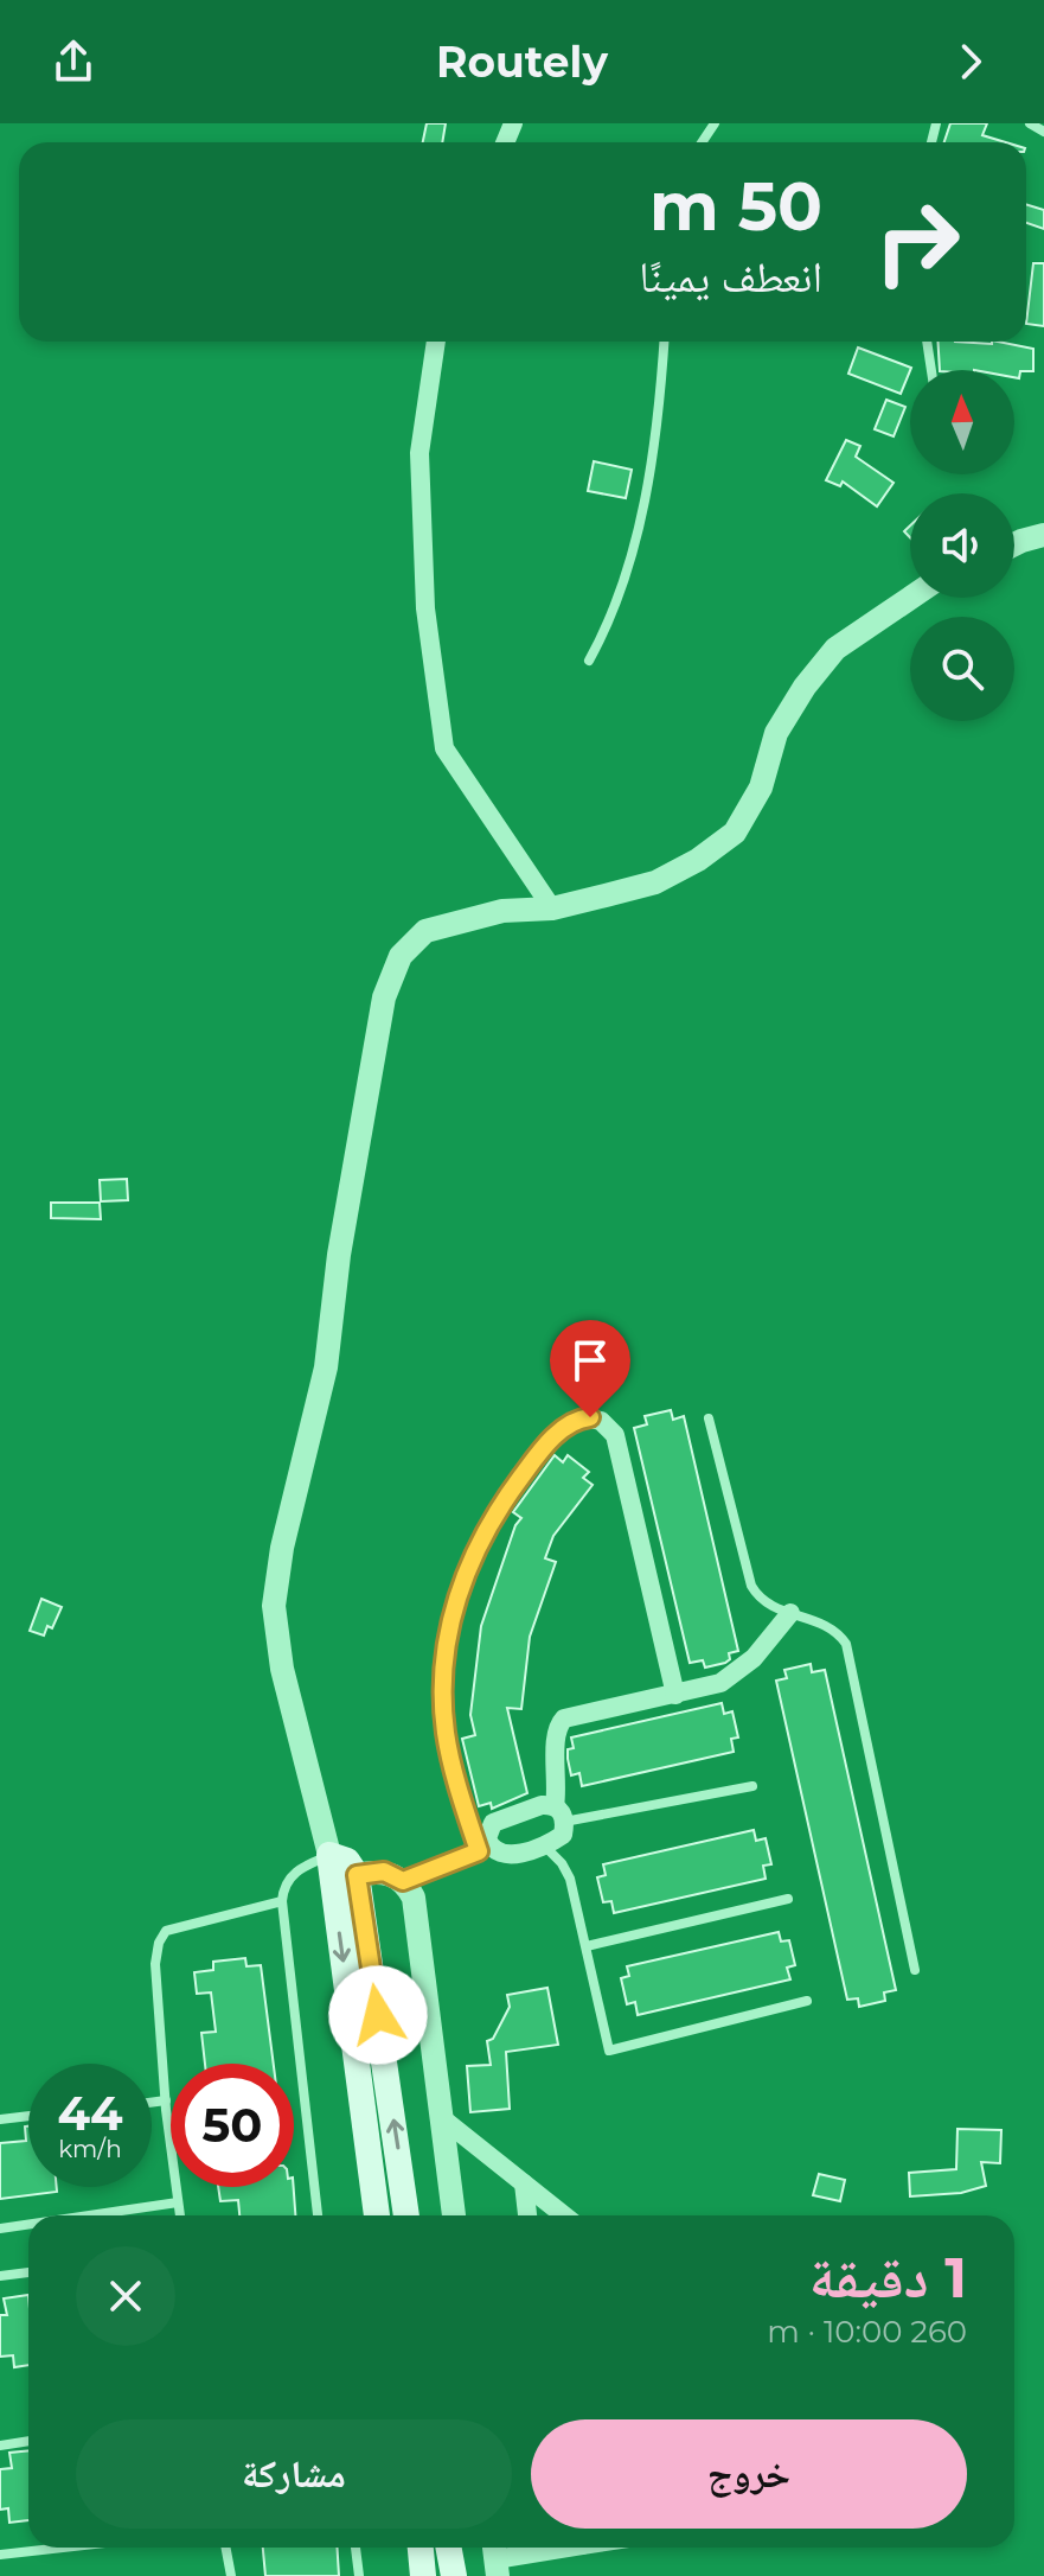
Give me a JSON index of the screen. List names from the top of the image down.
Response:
{
  "north": "top",
  "page": {
    "header": "Routely",
    "turn": ["50 m", "انعطف يمينًا"],
    "speed": "44 km/h",
    "limit": "50",
    "heading": ["1 دقيقة", "260 m · 10:00"],
    "buttons": ["خروج", "مشاركة"]
  }
}
